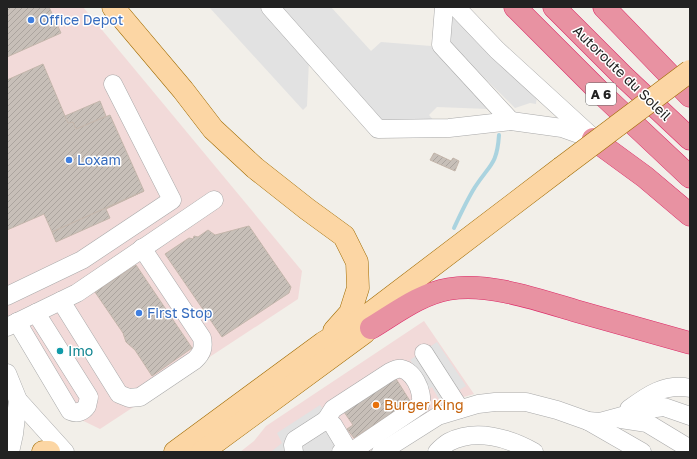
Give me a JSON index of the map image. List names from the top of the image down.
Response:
{
  "streets": {
    "highway": ["Autoroute du Soleil", "A 6"]
  },
  "places": [
    "Office Depot",
    "Loxam",
    "First Stop",
    "Imo",
    "Burger King"
  ]
}
